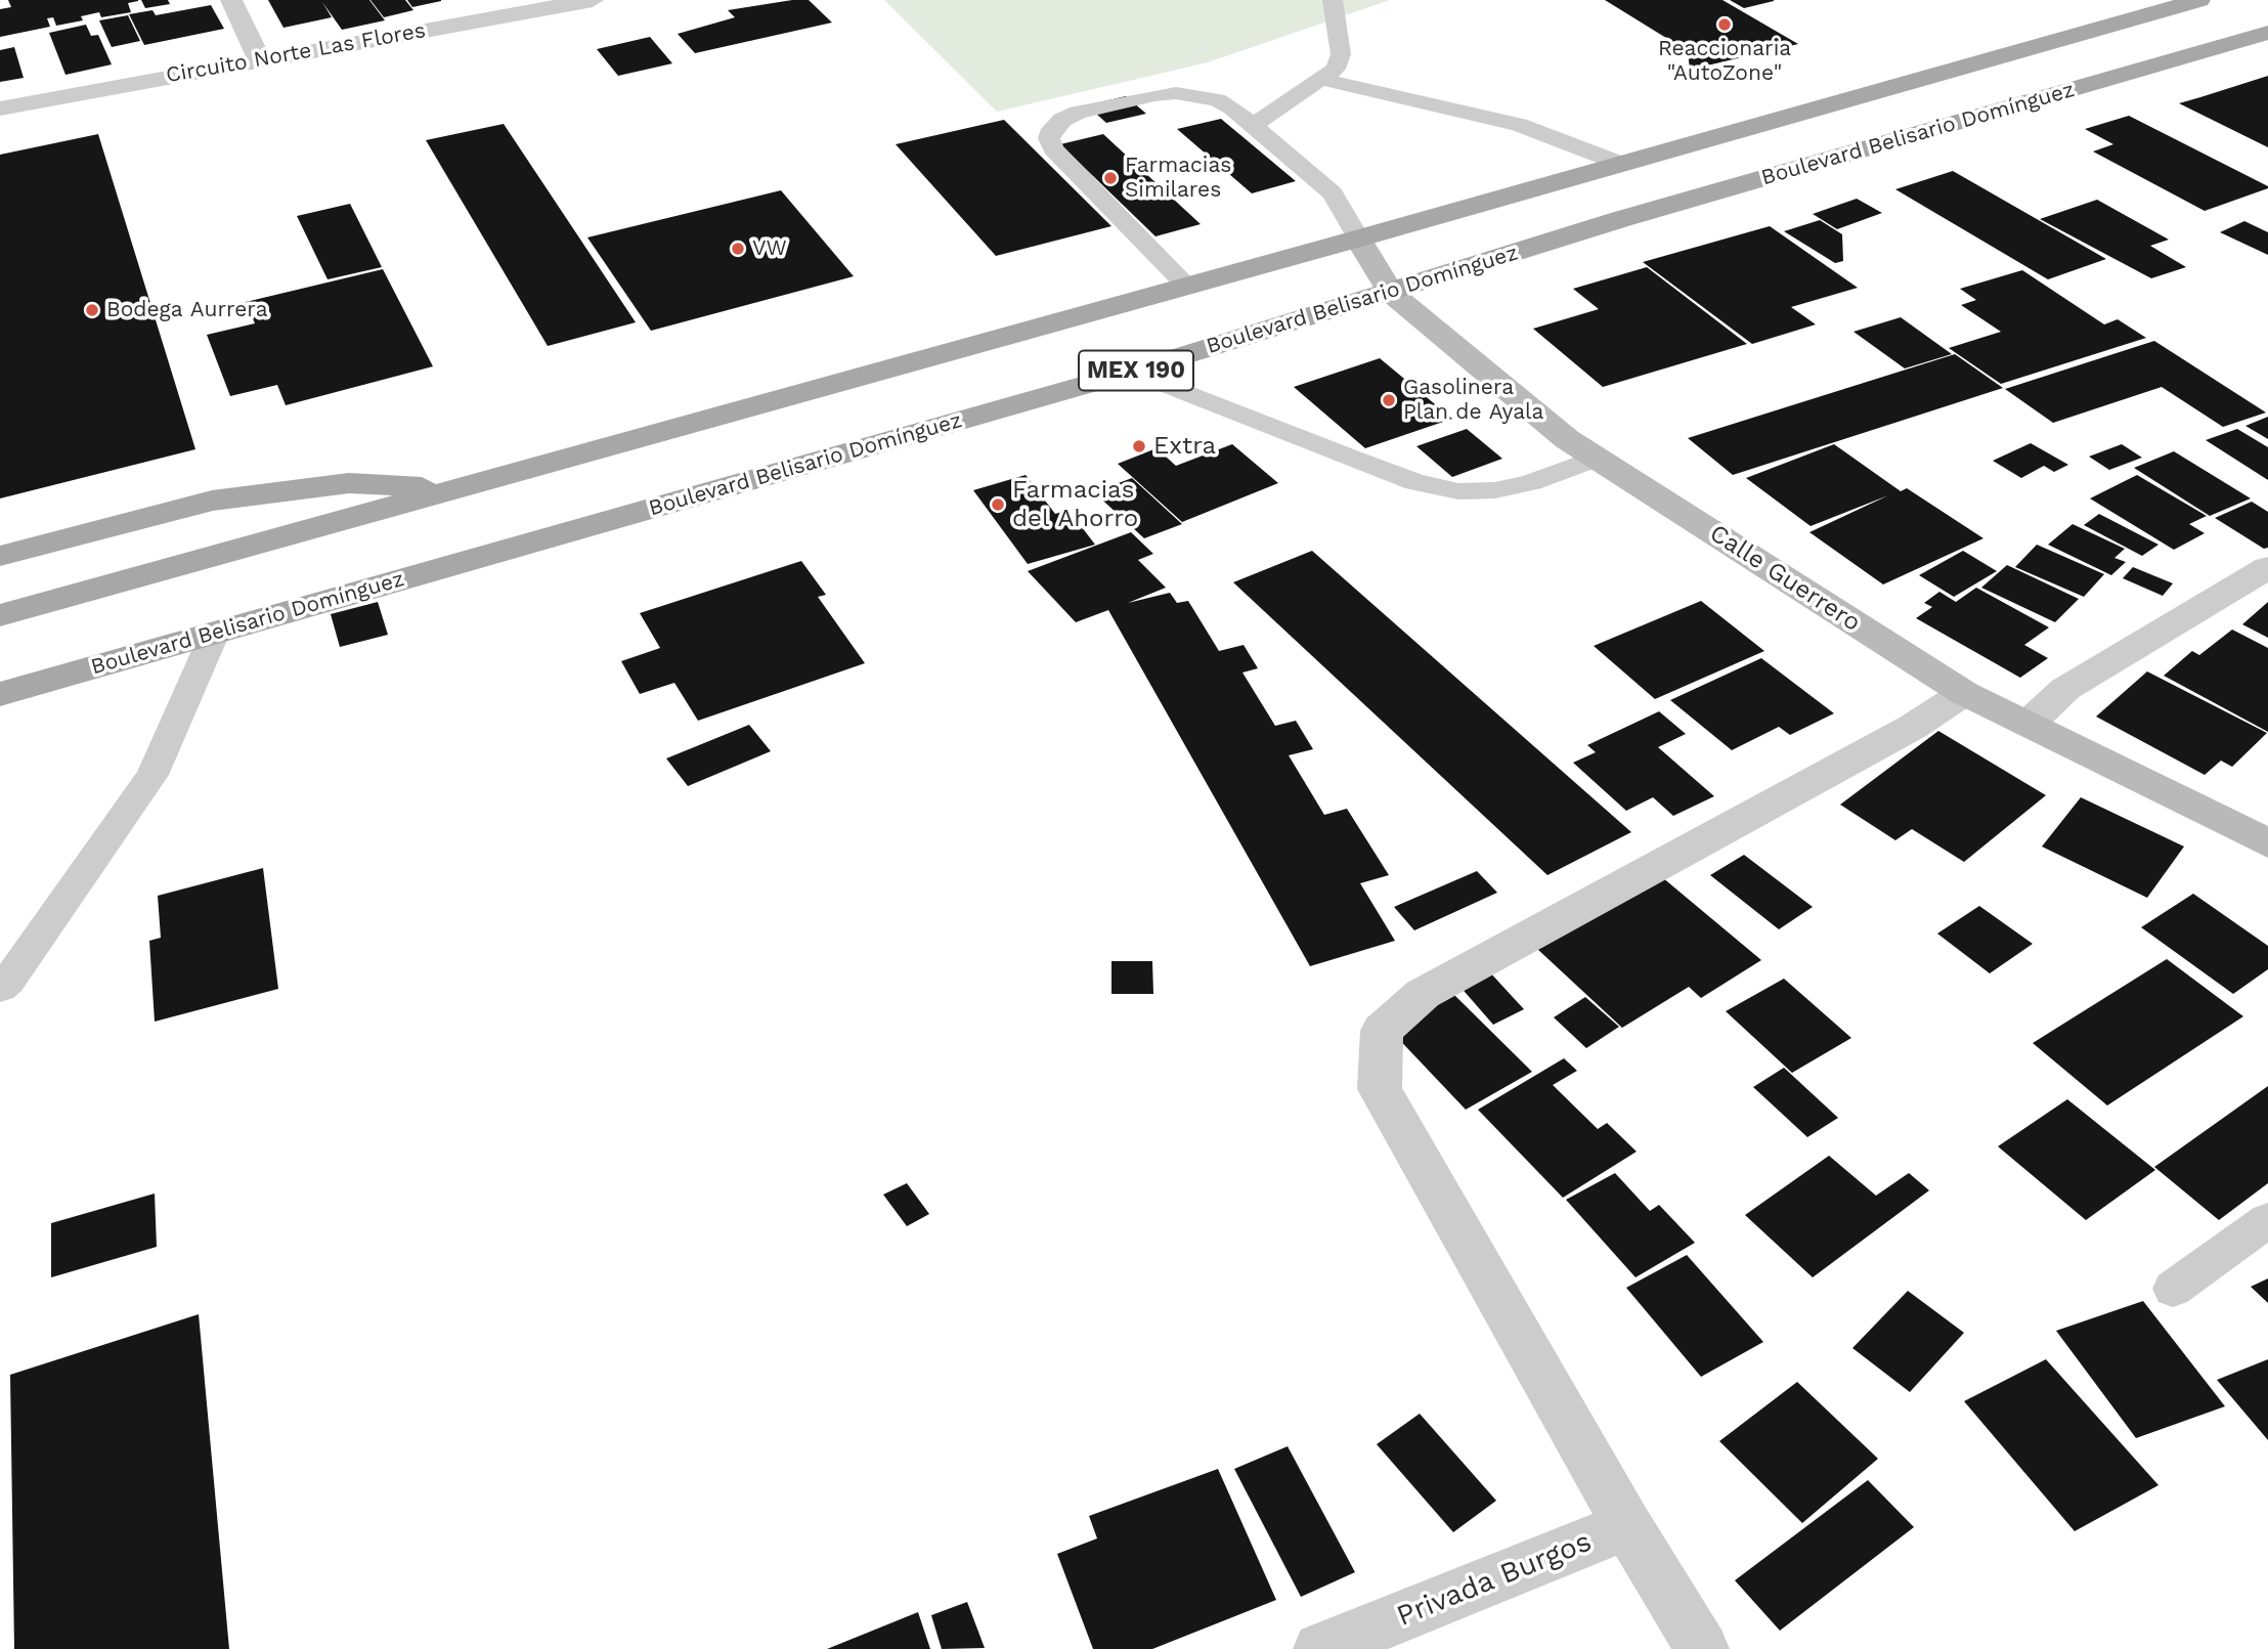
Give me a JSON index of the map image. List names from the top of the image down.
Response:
{
  "streets": {
    "main road": ["Boulevard Belisario Domínguez", "MEX 190", "Calle Guerrero"],
    "street": ["Circuito Norte Las Flores", "Privada Burgos"]
  },
  "crossings": [
    ["Boulevard Belisario Domínguez", "Calle Guerrero"],
    ["MEX 190", "Calle Guerrero"]
  ],
  "places": [
    "Reaccionaria \"AutoZone\"",
    "Farmacias Similares",
    "VW",
    "Bodega Aurrera",
    "Gasolinera Plan de Ayala",
    "Extra",
    "Farmacias del Ahorro"
  ]
}
